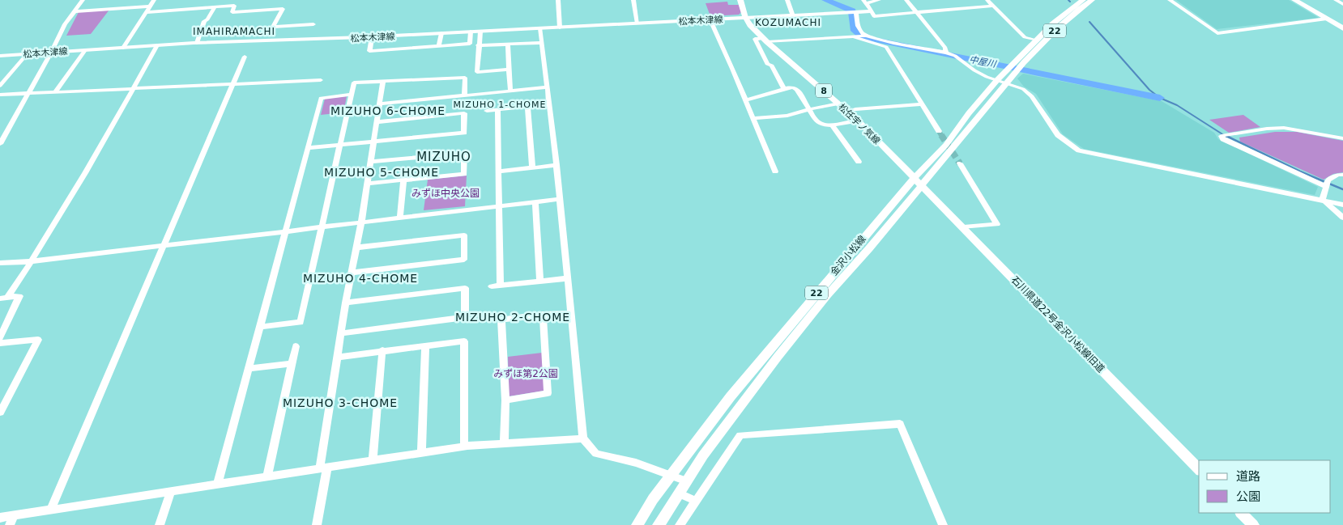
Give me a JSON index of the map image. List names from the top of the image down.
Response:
{
  "streets": {
    "main road": [
      "松本木津線",
      "22",
      "8",
      "松任宇ノ気線",
      "金沢小松線",
      "石川県道22号金沢小松線旧道"
    ]
  },
  "crossings": [
    ["松本木津線", "松任宇ノ気線"],
    ["22", "金沢小松線"],
    ["松任宇ノ気線", "金沢小松線"],
    ["松任宇ノ気線", "石川県道22号金沢小松線旧道"],
    ["金沢小松線", "石川県道22号金沢小松線旧道"]
  ],
  "districts": [
    "KOZUMACHI",
    "IMAHIRAMACHI",
    "MIZUHO 1-CHOME",
    "MIZUHO 6-CHOME",
    "MIZUHO",
    "MIZUHO 5-CHOME",
    "MIZUHO 4-CHOME",
    "MIZUHO 2-CHOME",
    "MIZUHO 3-CHOME"
  ],
  "water": ["中屋川"],
  "parks": ["みずほ中央公園", "みずほ第2公園"],
  "legend": ["道路", "公園"]
}
